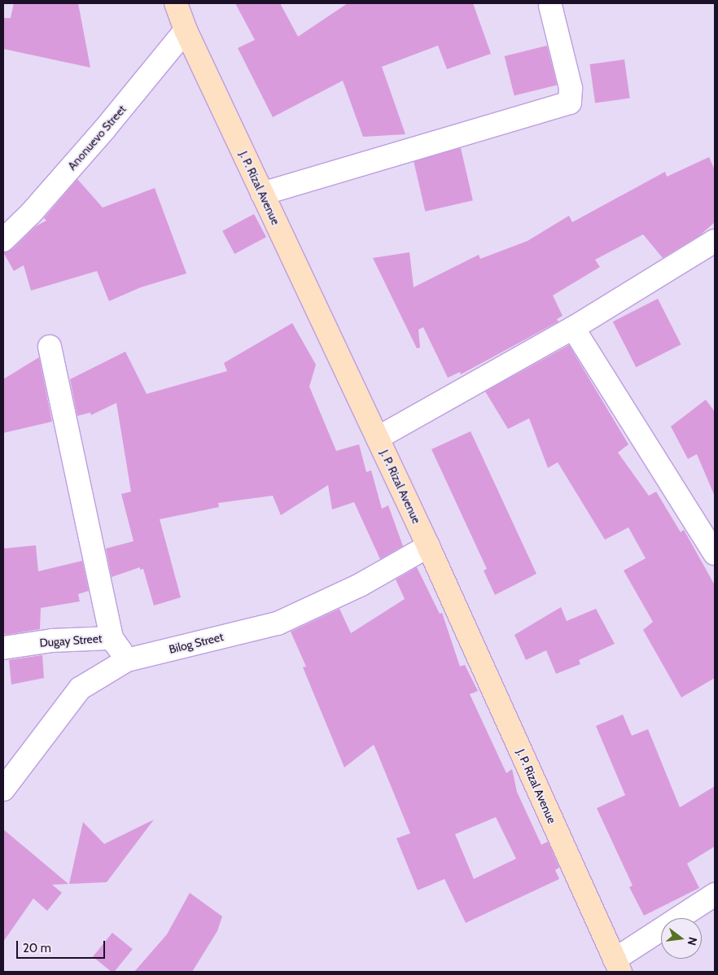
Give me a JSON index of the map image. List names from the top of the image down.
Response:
{
  "streets": {
    "main road": ["J. P. Rizal Avenue"],
    "street": ["Anonuevo Street", "Dugay Street", "Bilog Street"]
  },
  "crossings": [
    ["Anonuevo Street", "J. P. Rizal Avenue"],
    ["J. P. Rizal Avenue", "Bilog Street"],
    ["Dugay Street", "Bilog Street"]
  ],
  "scale_bar": "20 m",
  "north": "right"
}
